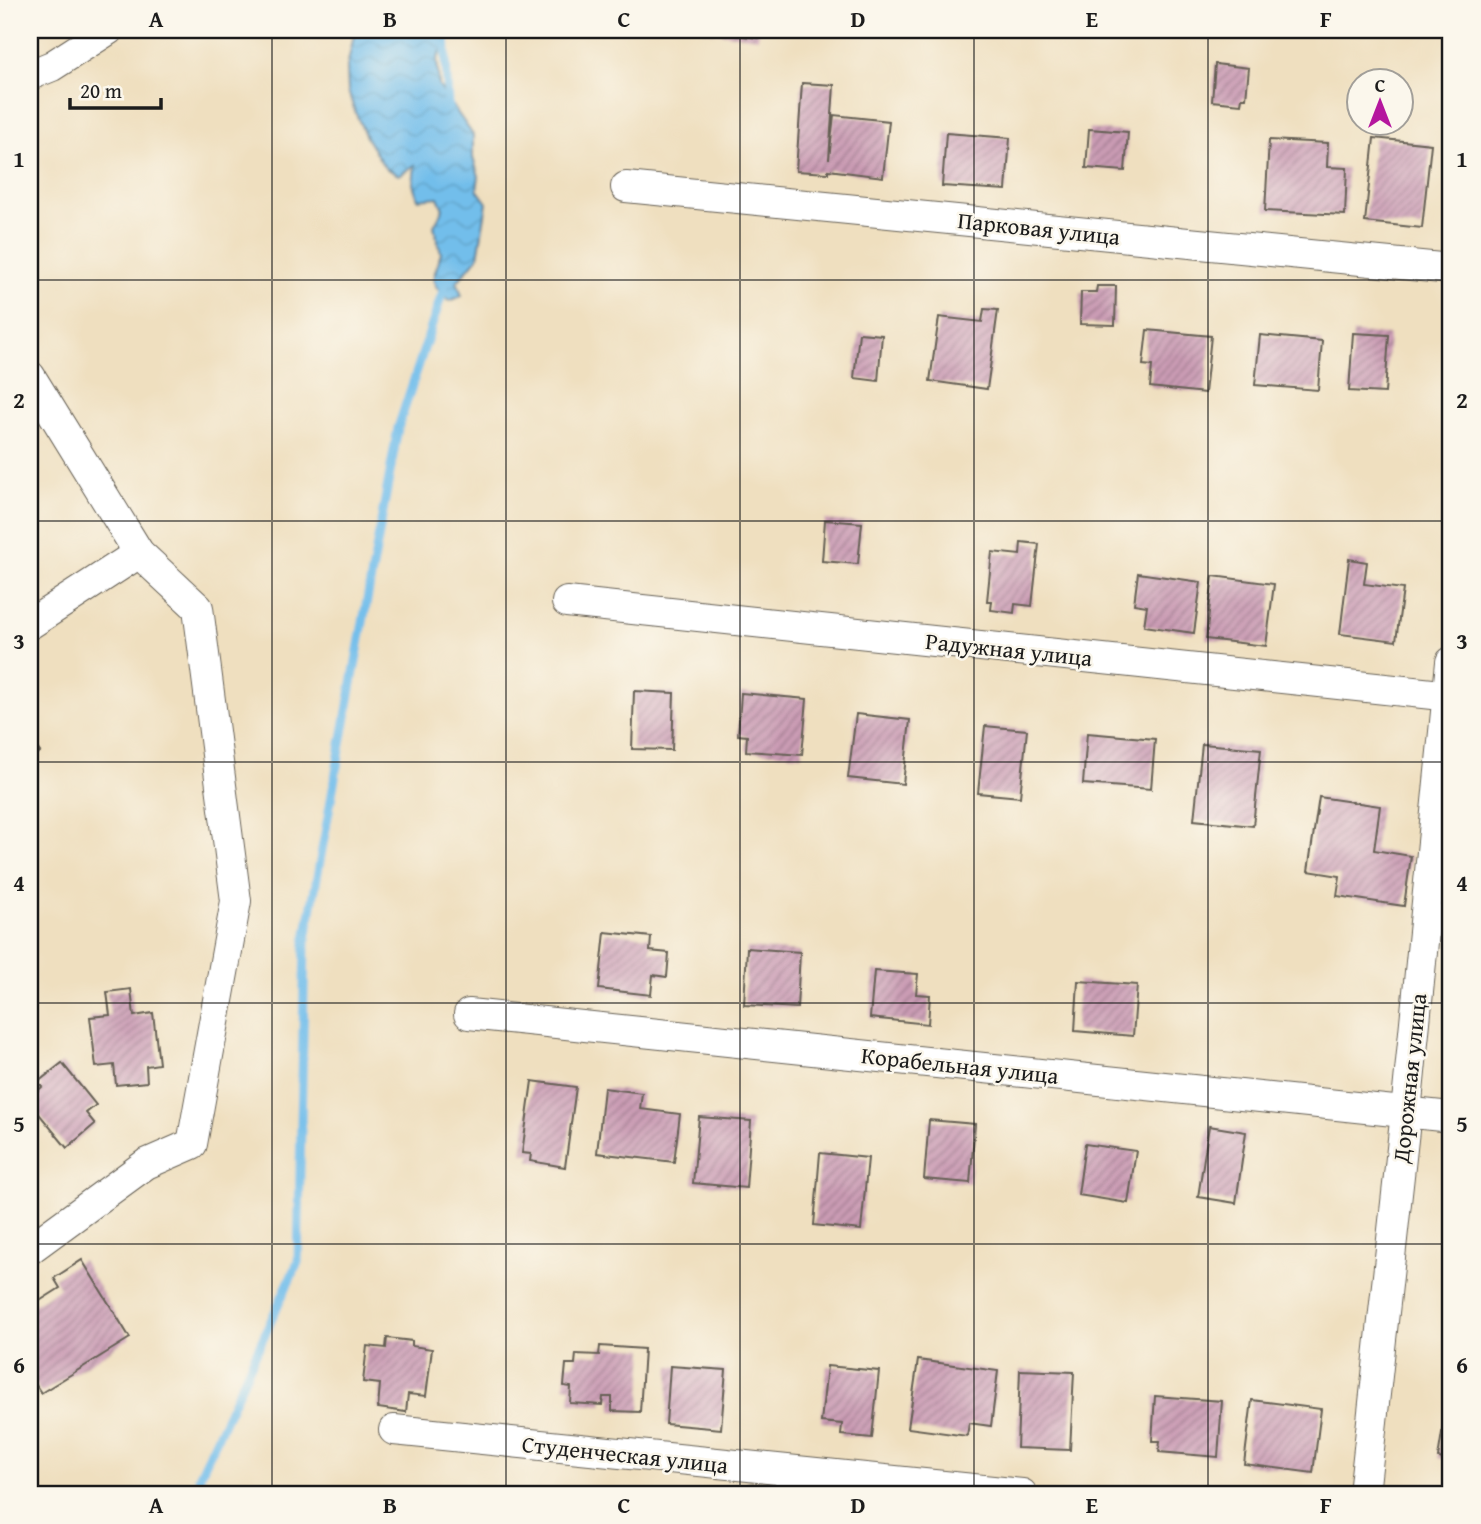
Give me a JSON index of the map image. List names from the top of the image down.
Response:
{
  "streets": {
    "street": [
      "Парковая улица",
      "Радужная улица",
      "Корабельная улица",
      "Дорожная улица",
      "Студенческая улица"
    ]
  },
  "crossings": [
    ["Радужная улица", "Дорожная улица"],
    ["Корабельная улица", "Дорожная улица"]
  ],
  "scale_bar": "20 m",
  "north": "top",
  "grid": {
    "columns": [
      "A",
      "B",
      "C",
      "D",
      "E",
      "F"
    ],
    "rows": [
      "1",
      "2",
      "3",
      "4",
      "5",
      "6"
    ]
  }
}
